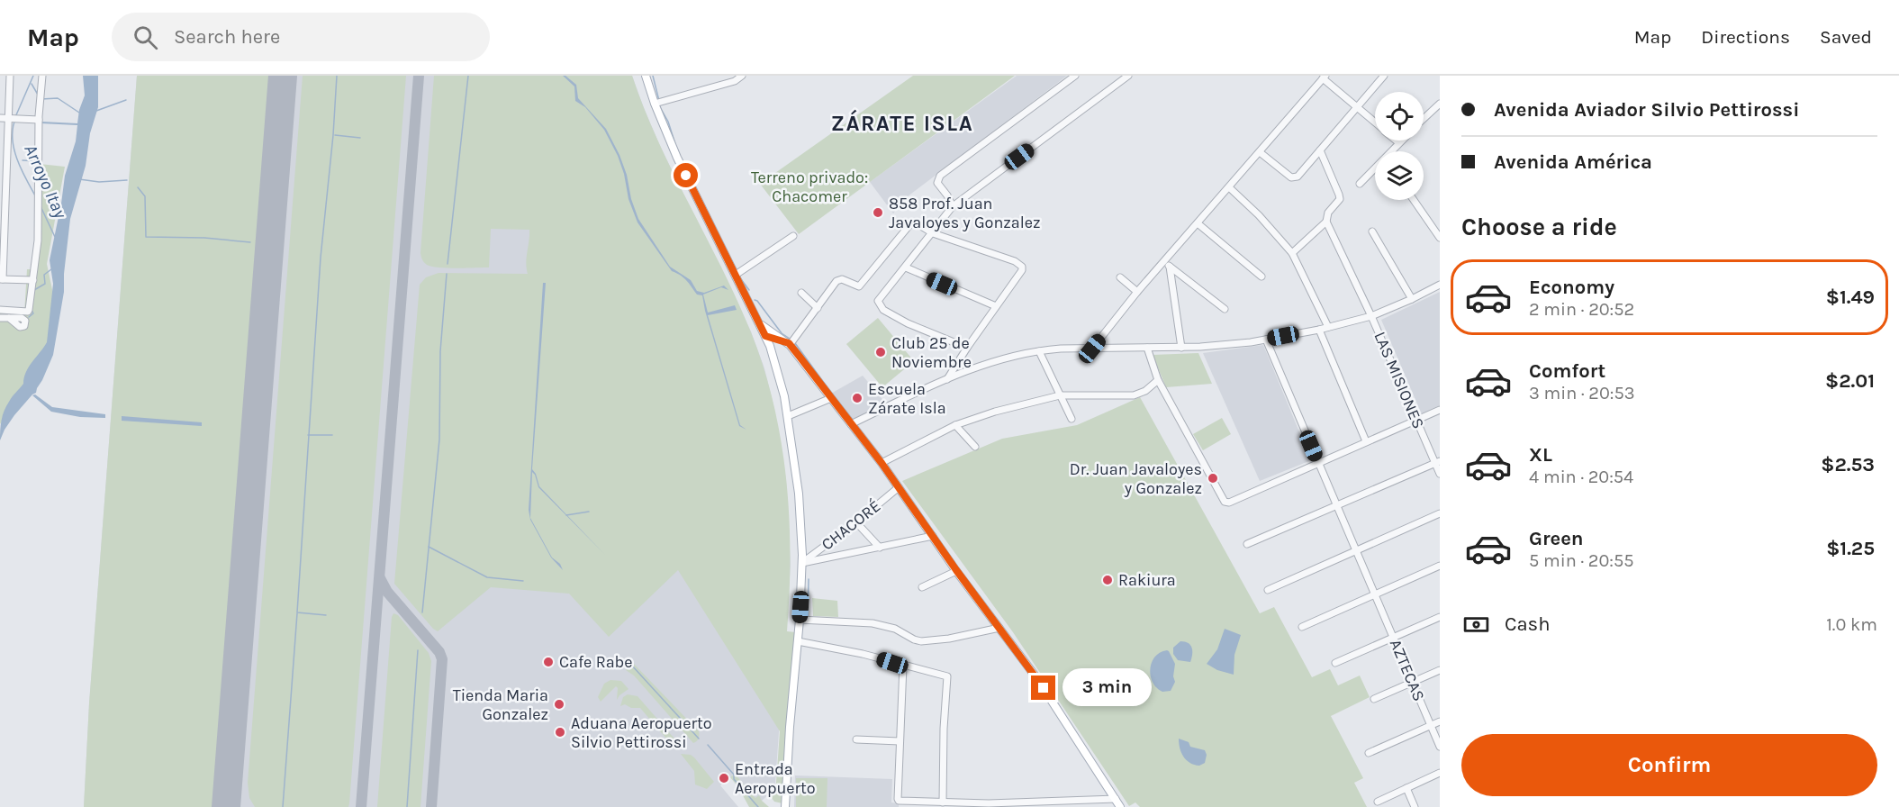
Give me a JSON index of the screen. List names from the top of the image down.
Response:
{
  "streets": {
    "street": ["LAS MISIONES", "CHACORÉ", "AZTECAS"]
  },
  "districts": ["ZÁRATE ISLA"],
  "water": ["Arroyo Itay"],
  "parks": ["Terreno privado: Chacomer"],
  "places": [
    "858 Prof. Juan Javaloyes y Gonzalez",
    "Club 25 de Noviembre",
    "Escuela Zárate Isla",
    "Dr. Juan Javaloyes y Gonzalez",
    "Rakiura",
    "Cafe Rabe",
    "Tienda Maria Gonzalez",
    "Aduana Aeropuerto Silvio Pettirossi",
    "Entrada Aeropuerto"
  ],
  "page": {
    "header": "Map",
    "search": "Search here",
    "nav": ["Map", "Directions", "Saved"],
    "banner": ["Avenida Aviador Silvio Pettirossi", "Avenida América"],
    "heading": "Choose a ride",
    "list": [
      {
        "name": "Economy",
        "note": "2 min · 20:52",
        "value": "$1.49"
      },
      {
        "name": "Comfort",
        "note": "3 min · 20:53",
        "value": "$2.01"
      },
      {
        "name": "XL",
        "note": "4 min · 20:54",
        "value": "$2.53"
      },
      {
        "name": "Green",
        "note": "5 min · 20:55",
        "value": "$1.25"
      }
    ],
    "pay": ["Cash", "1.0 km"],
    "bubble": "3 min",
    "buttons": "Confirm"
  }
}
